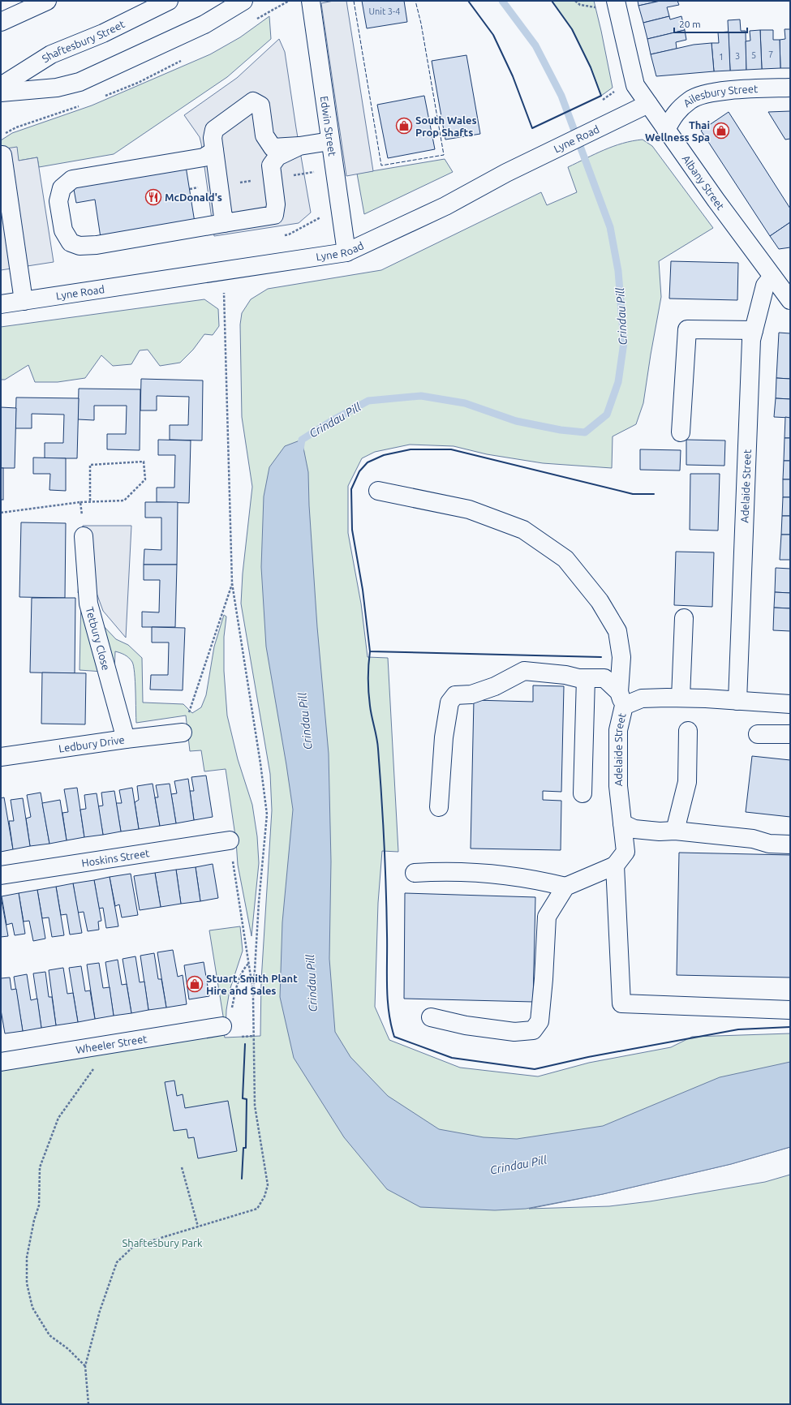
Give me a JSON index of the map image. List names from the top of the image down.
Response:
{
  "streets": {
    "street": [
      "Shaftesbury Street",
      "Ailesbury Street",
      "Edwin Street",
      "Lyne Road",
      "Albany Street",
      "Adelaide Street",
      "Tetbury Close",
      "Ledbury Drive",
      "Hoskins Street",
      "Wheeler Street"
    ]
  },
  "crossings": [
    ["Ailesbury Street", "Albany Street"],
    ["Edwin Street", "Lyne Road"],
    ["Lyne Road", "Albany Street"],
    ["Albany Street", "Adelaide Street"],
    ["Tetbury Close", "Ledbury Drive"]
  ],
  "water": ["Crindau Pill"],
  "parks": ["Shaftesbury Park"],
  "places": {
    "shop": ["South Wales Prop Shafts", "Thai Wellness Spa", "Stuart Smith Plant Hire and Sales"],
    "restaurant": ["McDonald's"]
  },
  "house_numbers": [
    "Unit 3-4",
    "7",
    "5",
    "3",
    "1"
  ],
  "scale_bar": "20 m"
}
